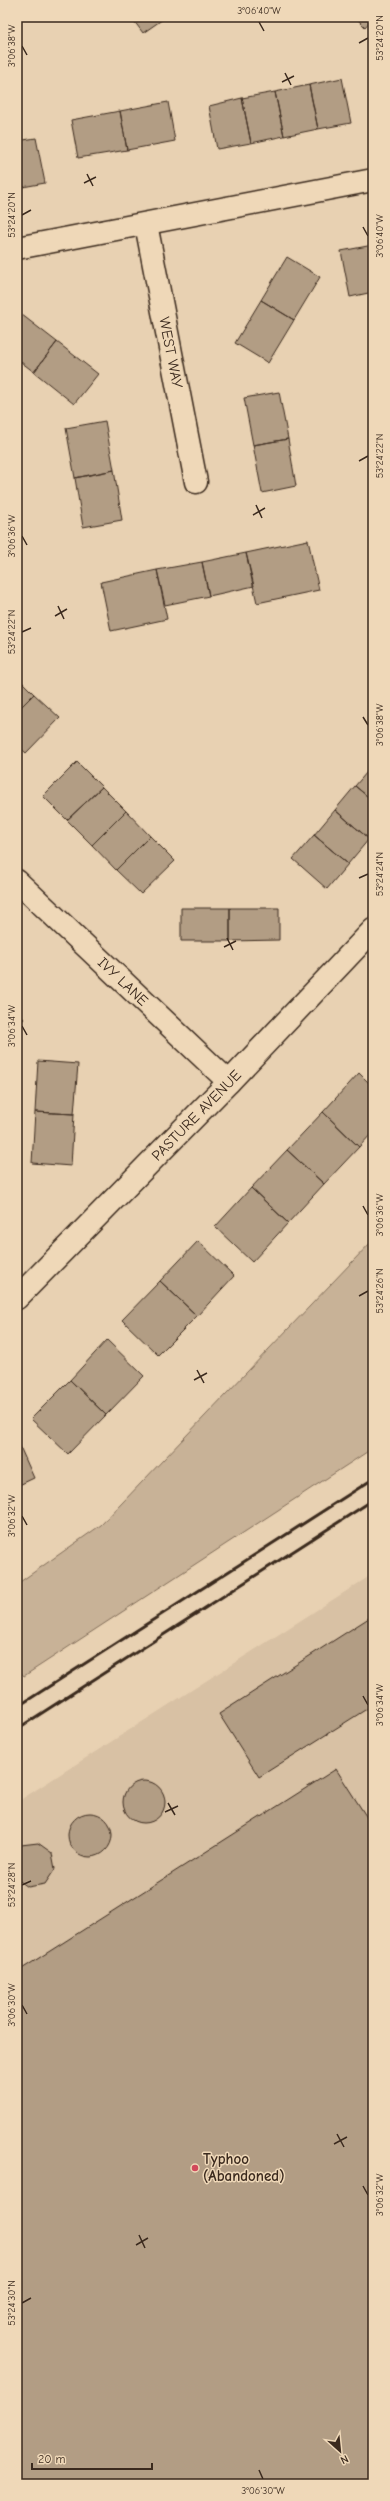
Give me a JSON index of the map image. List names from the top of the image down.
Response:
{
  "streets": {
    "street": ["WEST WAY", "IVY LANE", "PASTURE AVENUE"]
  },
  "crossings": [
    ["IVY LANE", "PASTURE AVENUE"]
  ],
  "places": ["Typhoo (Abandoned)"],
  "scale_bar": "20 m",
  "north": "bottom right",
  "coordinates": [
    "3°06'40\"W",
    "53°24'20\"N",
    "3°06'38\"W",
    "53°24'22\"N",
    "3°06'36\"W",
    "53°24'24\"N",
    "3°06'34\"W",
    "53°24'26\"N",
    "3°06'32\"W",
    "53°24'28\"N",
    "3°06'30\"W",
    "53°24'30\"N"
  ]
}
